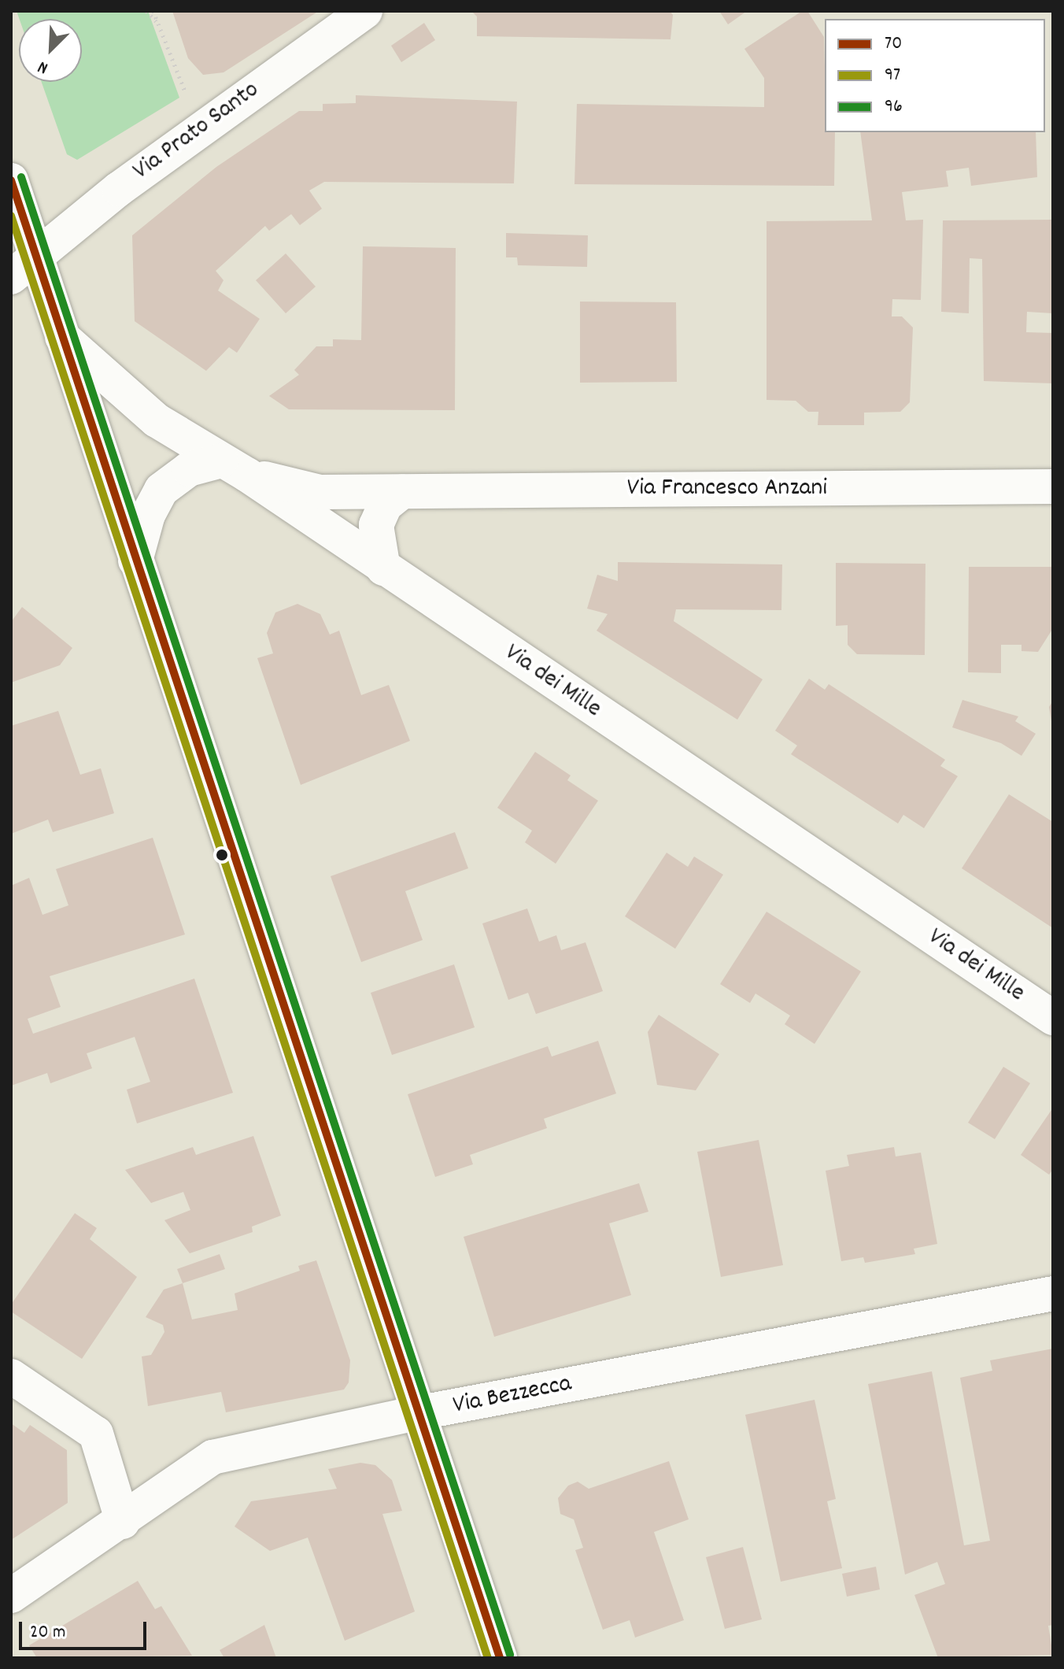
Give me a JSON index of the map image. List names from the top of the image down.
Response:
{
  "streets": {
    "street": [
      "Via Prato Santo",
      "Via Francesco Anzani",
      "Via dei Mille",
      "Via Bezzecca"
    ]
  },
  "crossings": [
    ["Via Francesco Anzani", "Via dei Mille"]
  ],
  "lines": ["transit line 96", "transit line 70", "transit line 97"],
  "legend": ["70", "97", "96"],
  "scale_bar": "20 m",
  "north": "bottom left"
}
